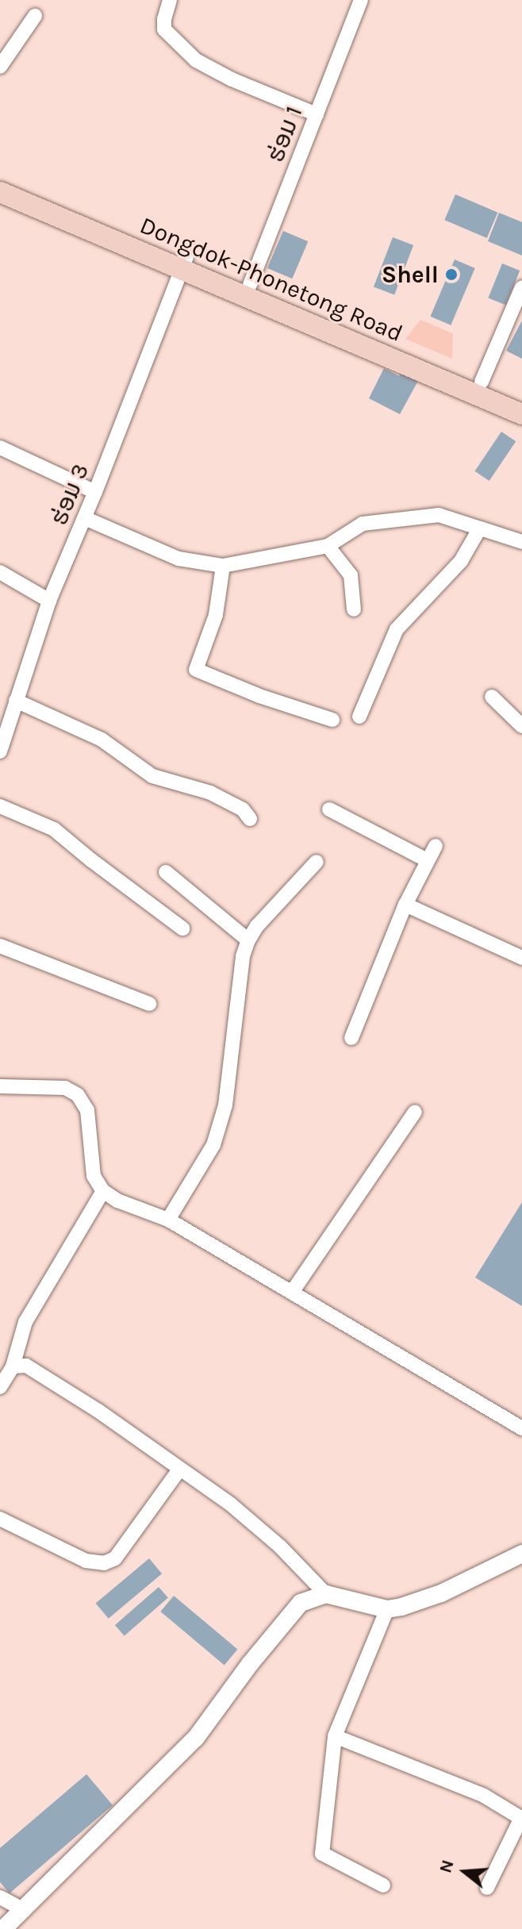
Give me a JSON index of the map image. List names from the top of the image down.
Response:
{
  "streets": {
    "main road": ["Dongdok-Phonetong Road"],
    "street": ["ຮ່ອມ 1", "ຮ່ອມ 3"]
  },
  "crossings": [
    ["ຮ່ອມ 1", "Dongdok-Phonetong Road"],
    ["Dongdok-Phonetong Road", "ຮ່ອມ 3"]
  ],
  "places": ["Shell"],
  "north": "left"
}
